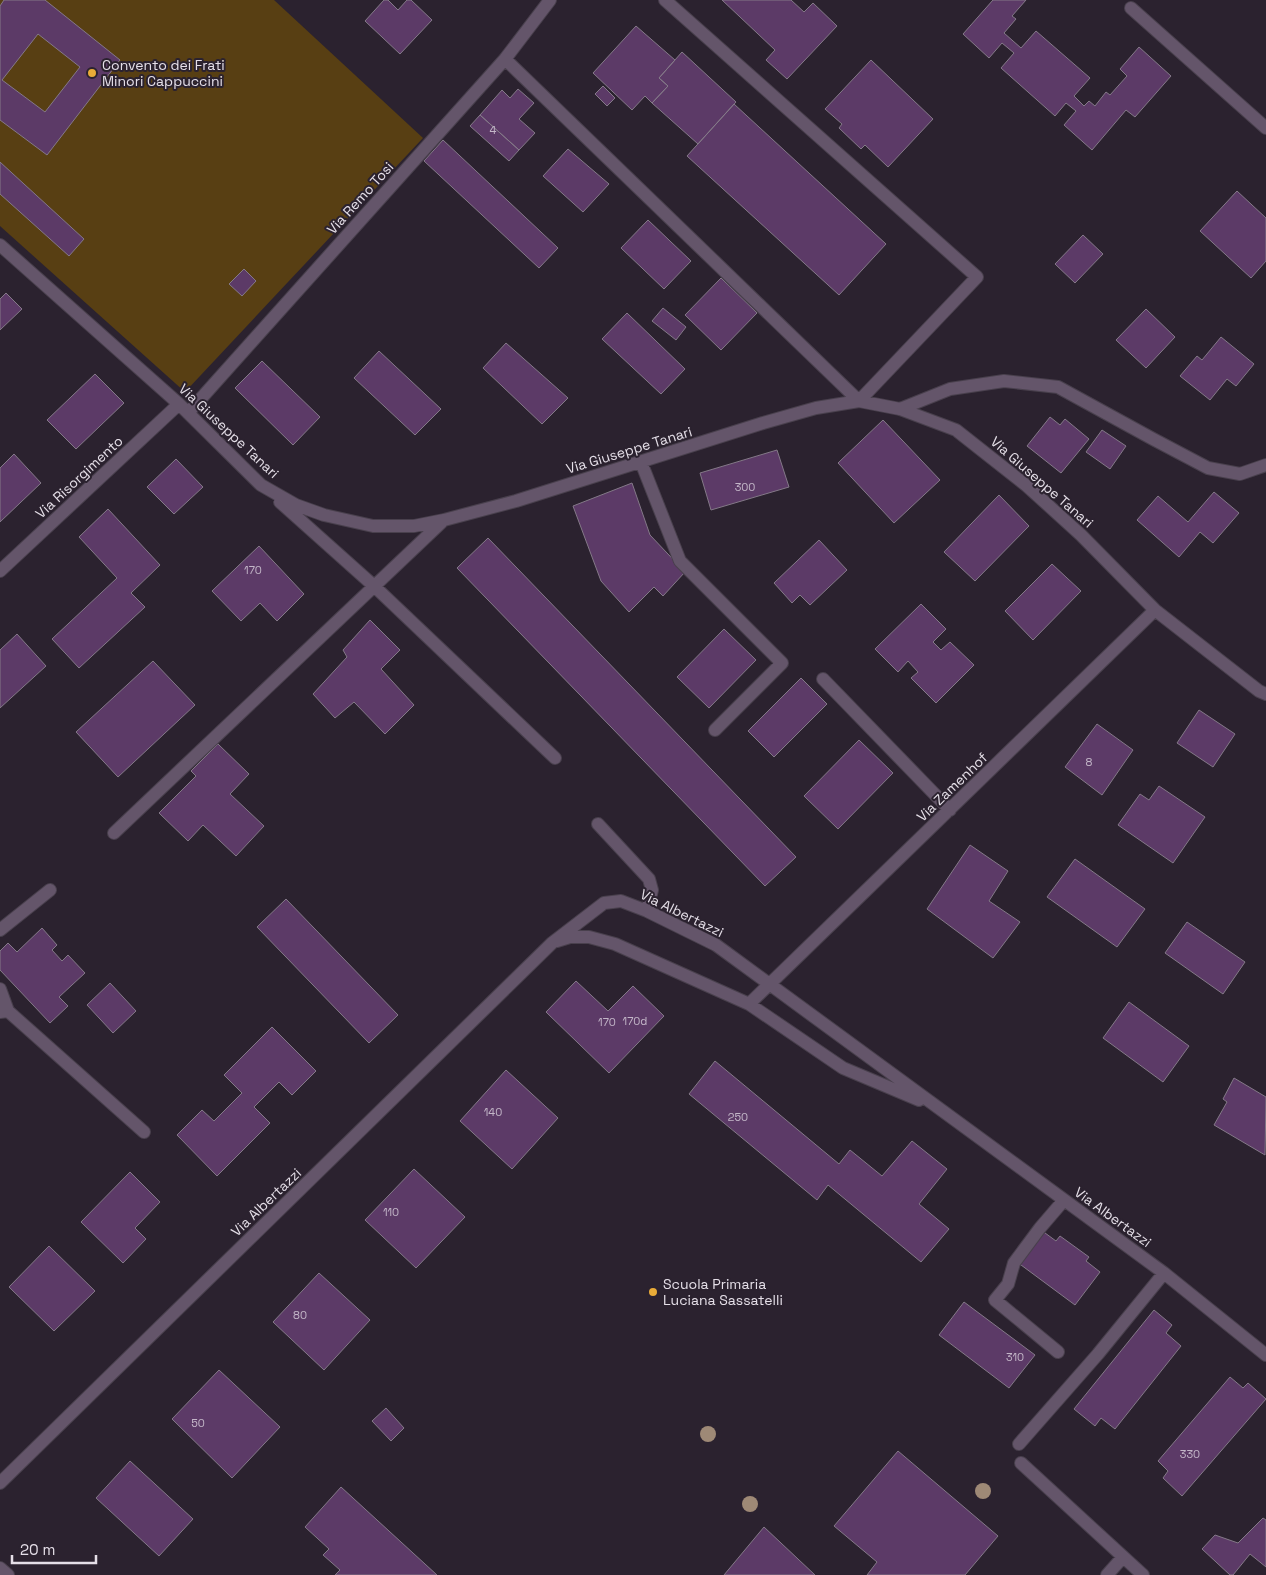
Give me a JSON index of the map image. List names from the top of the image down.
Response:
{
  "streets": {
    "street": [
      "Via Remo Tosi",
      "Via Giuseppe Tanari",
      "Via Risorgimento",
      "Via Zamenhof",
      "Via Albertazzi"
    ]
  },
  "crossings": [
    ["Via Remo Tosi", "Via Giuseppe Tanari"],
    ["Via Remo Tosi", "Via Risorgimento"],
    ["Via Giuseppe Tanari", "Via Risorgimento"],
    ["Via Giuseppe Tanari", "Via Zamenhof"],
    ["Via Zamenhof", "Via Albertazzi"]
  ],
  "places": ["Convento dei Frati Minori Cappuccini", "Scuola Primaria Luciana Sassatelli"],
  "house_numbers": [
    "4",
    "300",
    "170",
    "8",
    "170d",
    "170",
    "140",
    "250",
    "110",
    "80",
    "310",
    "50",
    "330"
  ],
  "scale_bar": "20 m"
}
